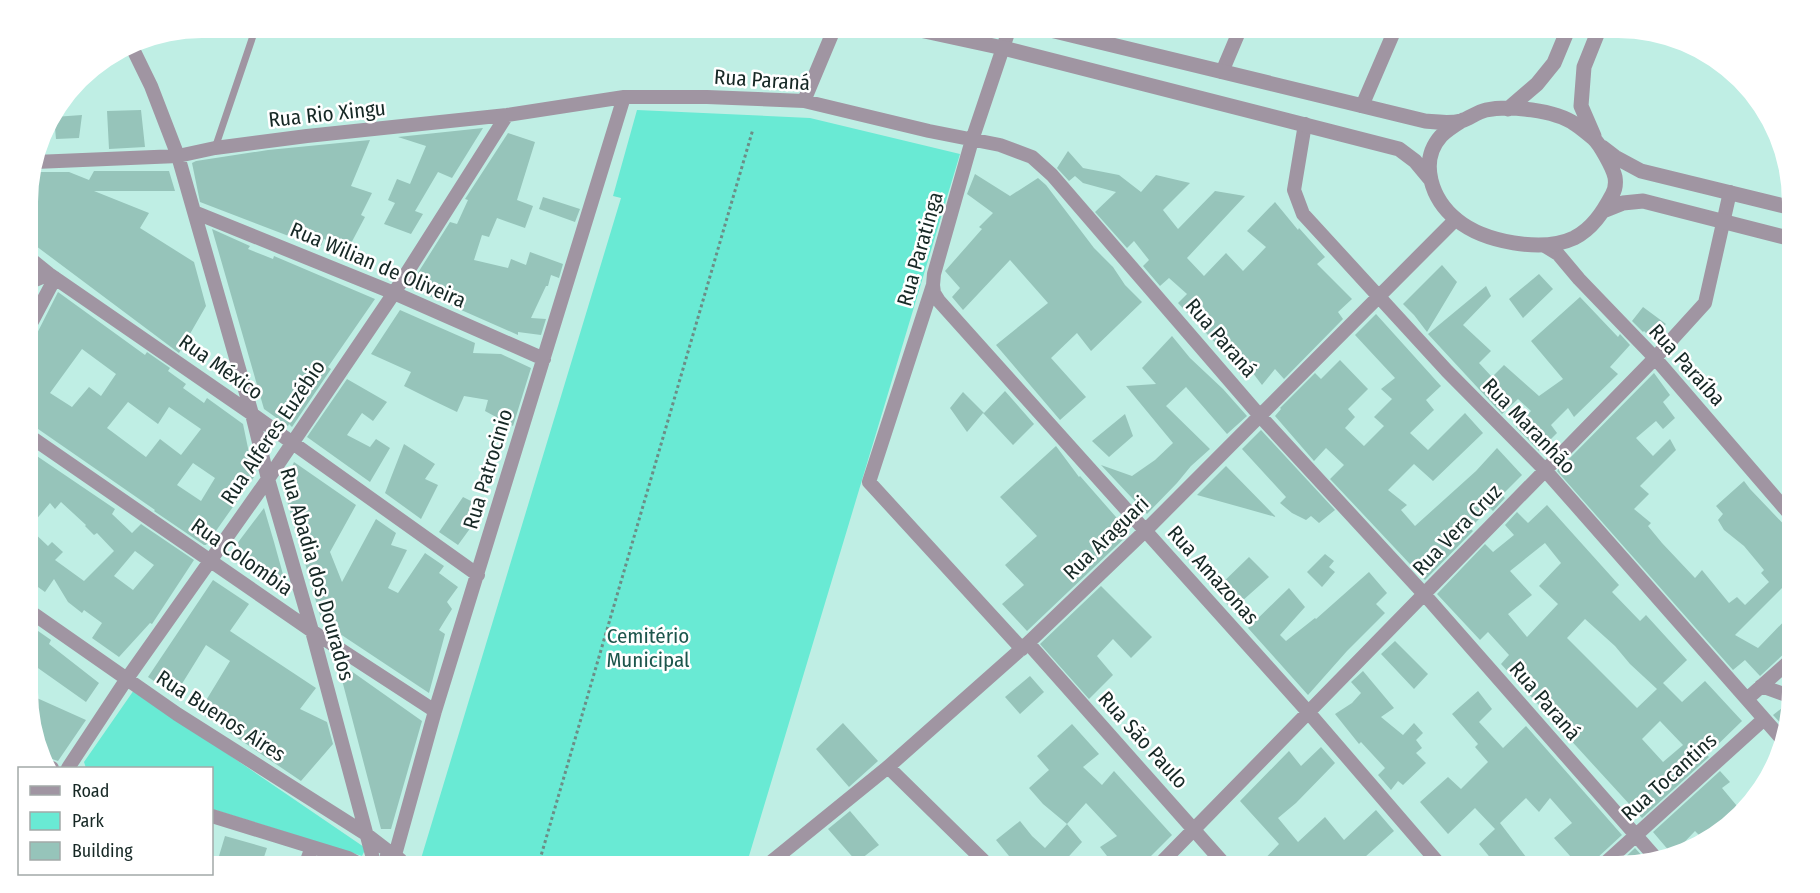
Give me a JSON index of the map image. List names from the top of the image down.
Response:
{
  "streets": {
    "street": [
      "Rua Paraná",
      "Rua Rio Xingu",
      "Rua Paratinga",
      "Rua Wilian de Oliveira",
      "Rua Paraíba",
      "Rua México",
      "Rua Maranhão",
      "Rua Alferes Euzébio",
      "Rua Patrocinio",
      "Rua Vera Cruz",
      "Rua Araguari",
      "Rua Colombia",
      "Rua Abadia dos Dourados",
      "Rua Amazonas",
      "Rua Buenos Aires",
      "Rua São Paulo",
      "Rua Tocantins"
    ]
  },
  "crossings": [
    ["Rua Paraná", "Rua Rio Xingu"],
    ["Rua Paraná", "Rua Paratinga"],
    ["Rua Paraná", "Rua Patrocinio"],
    ["Rua Paraná", "Rua Vera Cruz"],
    ["Rua Paraná", "Rua Araguari"],
    ["Rua Paraná", "Rua Tocantins"],
    ["Rua Rio Xingu", "Rua Alferes Euzébio"],
    ["Rua Rio Xingu", "Rua Patrocinio"],
    ["Rua Rio Xingu", "Rua Abadia dos Dourados"],
    ["Rua Paratinga", "Rua Amazonas"],
    ["Rua Paratinga", "Rua São Paulo"],
    ["Rua Wilian de Oliveira", "Rua Alferes Euzébio"],
    ["Rua Wilian de Oliveira", "Rua Patrocinio"],
    ["Rua Wilian de Oliveira", "Rua Abadia dos Dourados"],
    ["Rua Paraíba", "Rua Vera Cruz"],
    ["Rua Paraíba", "Rua Araguari"],
    ["Rua México", "Rua Alferes Euzébio"],
    ["Rua México", "Rua Patrocinio"],
    ["Rua México", "Rua Abadia dos Dourados"],
    ["Rua Maranhão", "Rua Vera Cruz"],
    ["Rua Maranhão", "Rua Araguari"],
    ["Rua Maranhão", "Rua Tocantins"],
    ["Rua Alferes Euzébio", "Rua Colombia"],
    ["Rua Alferes Euzébio", "Rua Abadia dos Dourados"],
    ["Rua Alferes Euzébio", "Rua Buenos Aires"],
    ["Rua Patrocinio", "Rua Colombia"],
    ["Rua Vera Cruz", "Rua Amazonas"],
    ["Rua Vera Cruz", "Rua São Paulo"],
    ["Rua Araguari", "Rua Amazonas"],
    ["Rua Araguari", "Rua São Paulo"],
    ["Rua Colombia", "Rua Abadia dos Dourados"],
    ["Rua Abadia dos Dourados", "Rua Buenos Aires"]
  ],
  "parks": ["Cemitério Municipal"],
  "legend": ["Road", "Park", "Building"]
}
